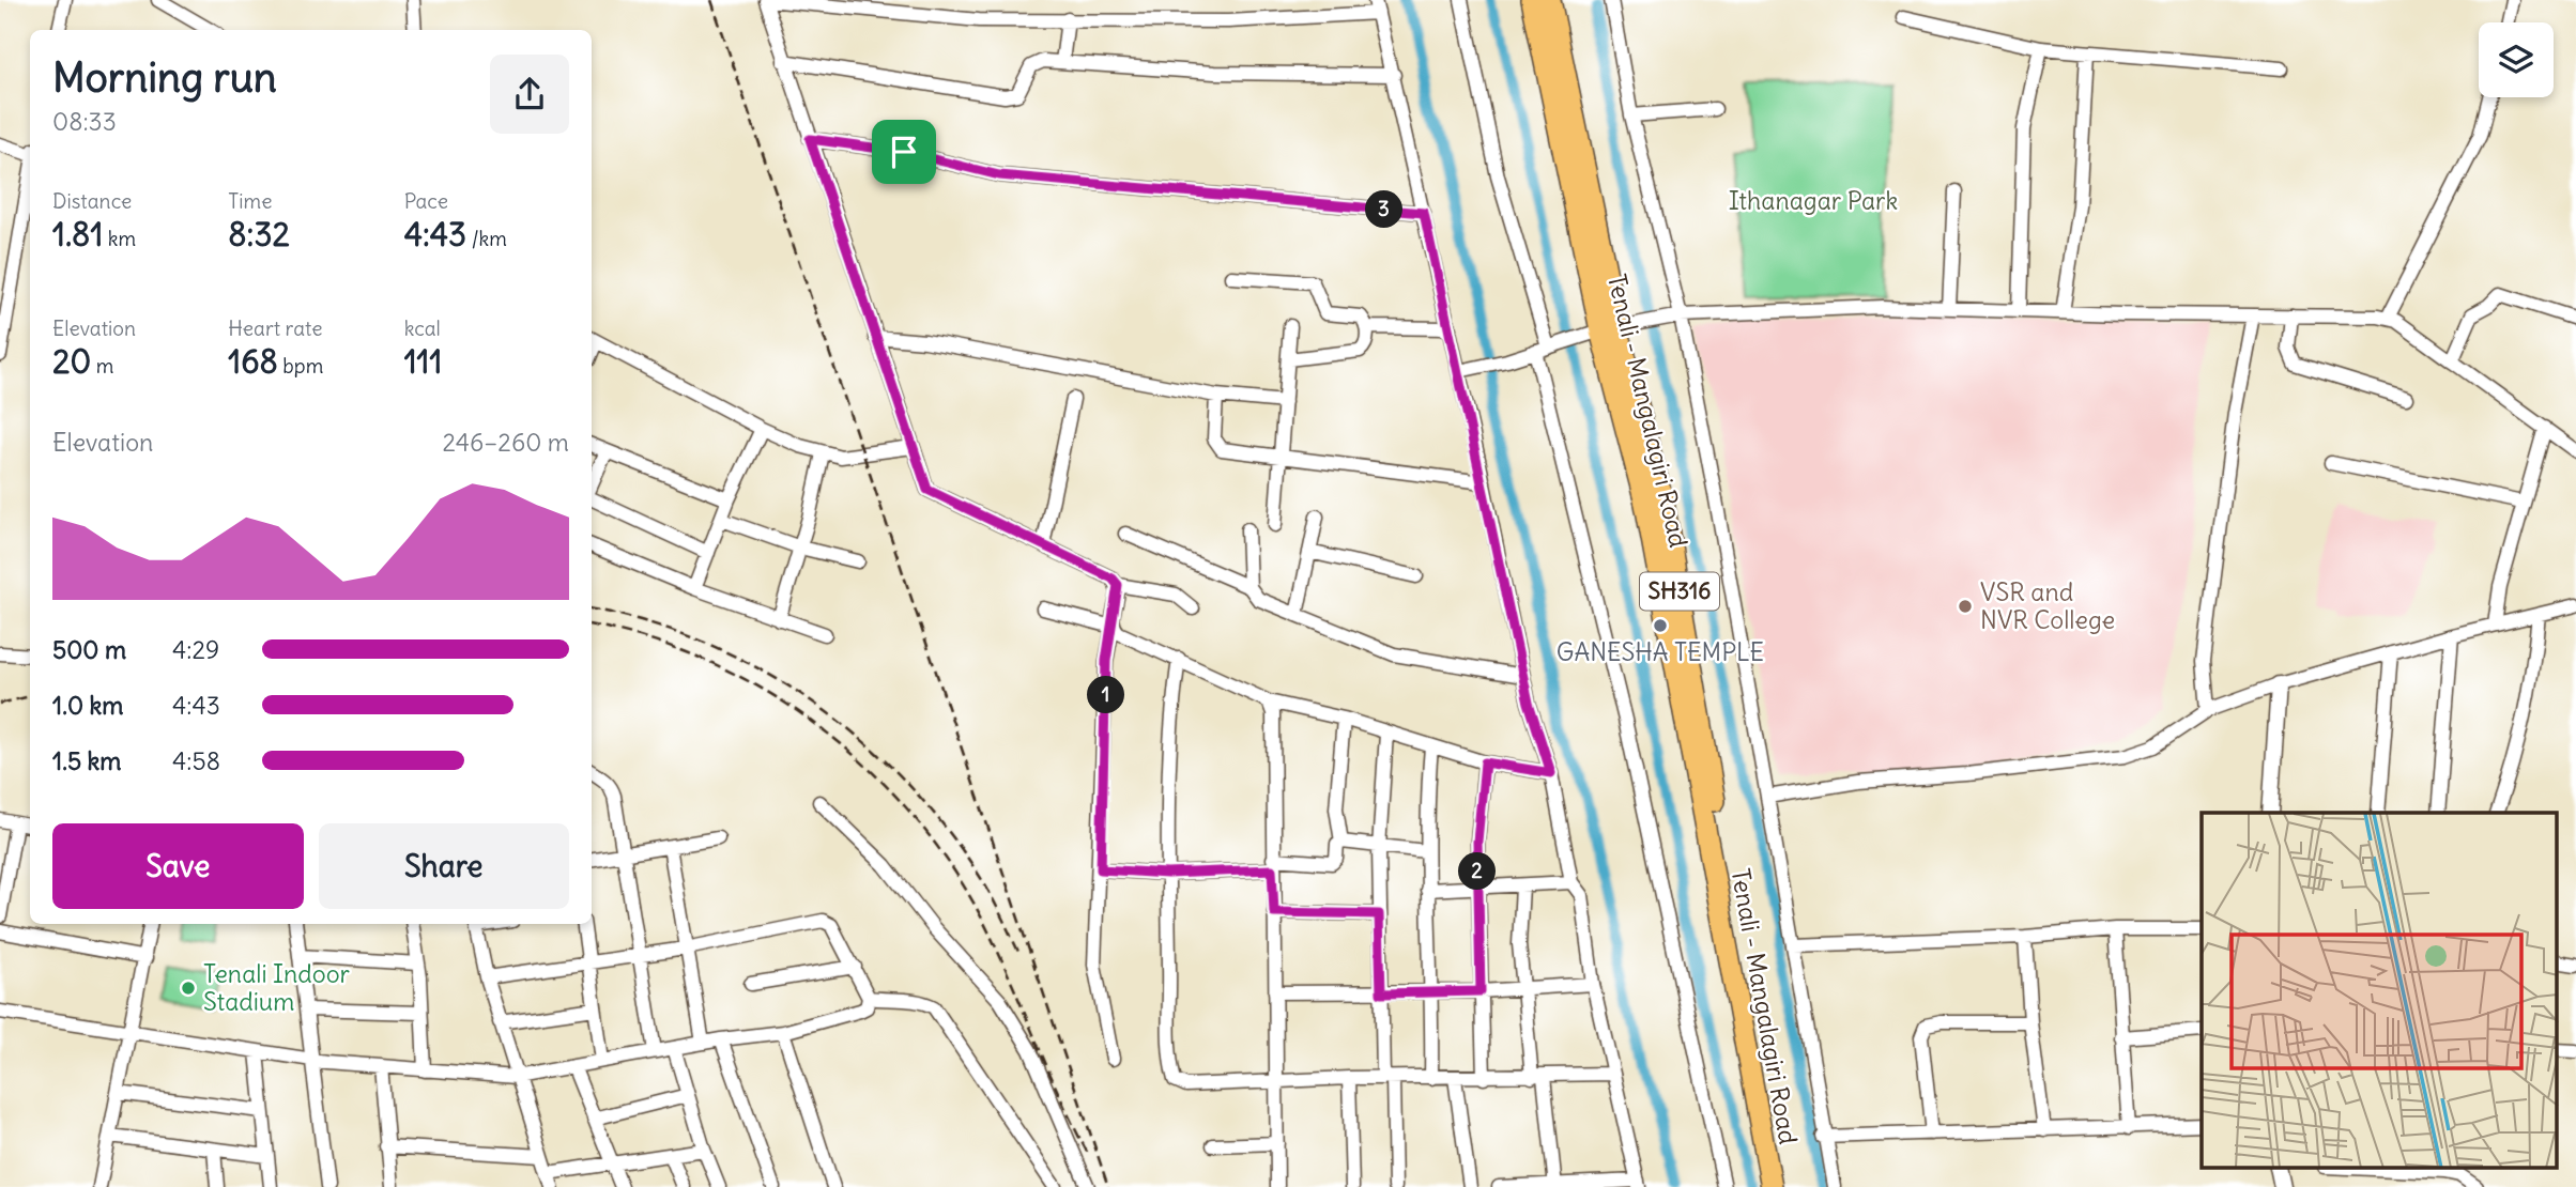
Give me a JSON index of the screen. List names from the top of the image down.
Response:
{
  "streets": {
    "main road": ["Tenali - Mangalagiri Road", "SH316"]
  },
  "parks": ["Ithanagar Park"],
  "places": ["VSR and NVR College", "GANESHA TEMPLE", "Tenali Indoor Stadium"],
  "page": {
    "heading": ["Morning run", "08:33"],
    "stats": [
      ["Distance", "1.81 km"],
      ["Time", "8:32"],
      ["Pace", "4:43 /km"],
      ["Elevation", "20 m"],
      ["Heart rate", "168 bpm"],
      ["kcal", "111"]
    ],
    "pins": ["3", "1", "2"],
    "chart": ["Elevation", "246–260 m"],
    "list": [
      {
        "name": "500 m",
        "note": "4:29"
      },
      {
        "name": "1.0 km",
        "note": "4:43"
      },
      {
        "name": "1.5 km",
        "note": "4:58"
      }
    ],
    "buttons": ["Save", "Share"]
  }
}
